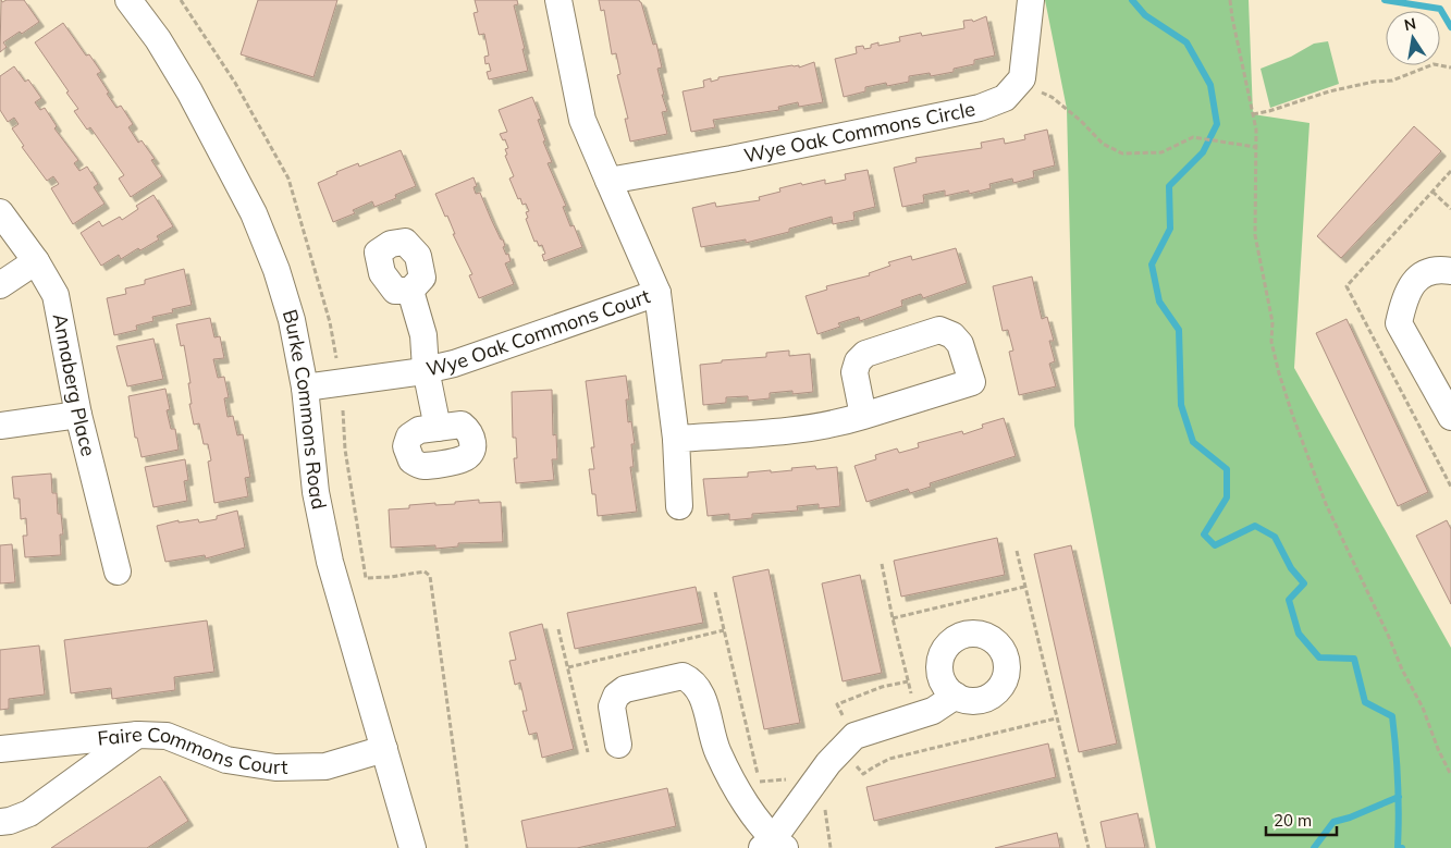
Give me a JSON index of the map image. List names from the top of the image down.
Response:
{
  "streets": {
    "street": [
      "Wye Oak Commons Circle",
      "Wye Oak Commons Court",
      "Annaberg Place",
      "Burke Commons Road",
      "Faire Commons Court"
    ]
  },
  "crossings": [
    ["Wye Oak Commons Court", "Burke Commons Road"],
    ["Burke Commons Road", "Faire Commons Court"]
  ],
  "scale_bar": "20 m",
  "north": "top"
}
